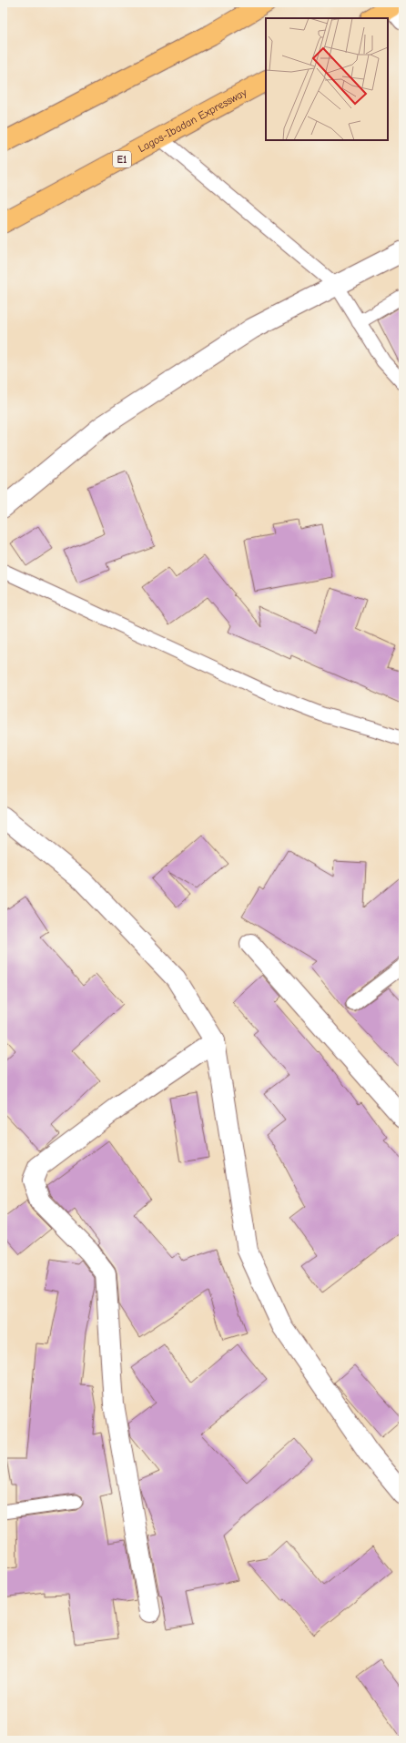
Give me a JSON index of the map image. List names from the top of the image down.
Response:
{
  "streets": {
    "highway": ["Lagos-Ibadan Expressway", "E1"]
  }
}
